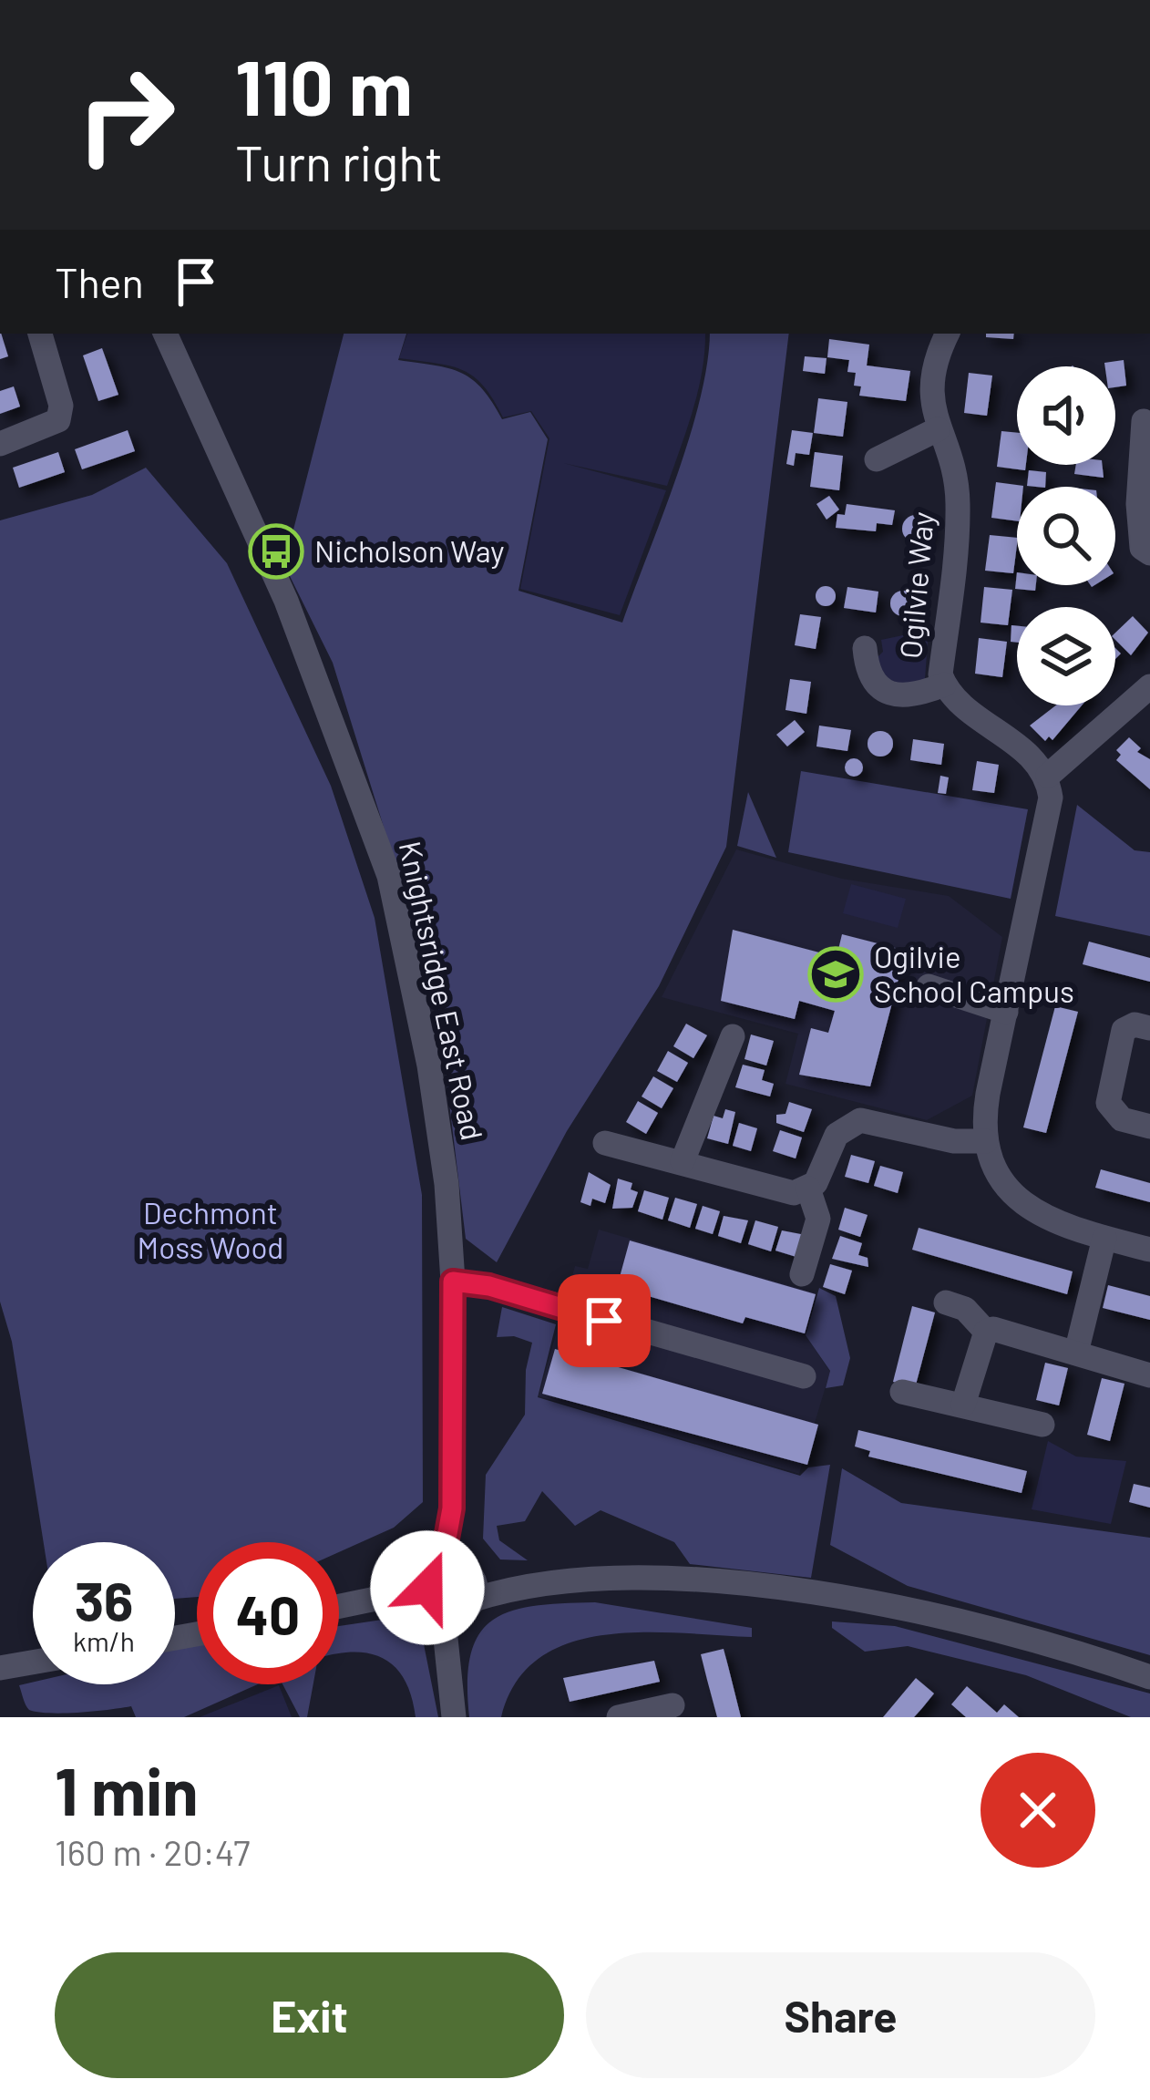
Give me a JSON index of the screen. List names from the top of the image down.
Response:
{
  "streets": {
    "street": ["Ogilvie Way", "Knightsridge East Road"]
  },
  "parks": ["Dechmont Moss Wood"],
  "places": {
    "bus stop": ["Nicholson Way"],
    "school or university": ["Ogilvie School Campus"]
  },
  "page": {
    "turn": ["110 m", "Turn right"],
    "then": "Then",
    "speed": "36 km/h",
    "limit": "40",
    "heading": ["1 min", "160 m · 20:47"],
    "buttons": ["Exit", "Share"]
  }
}
